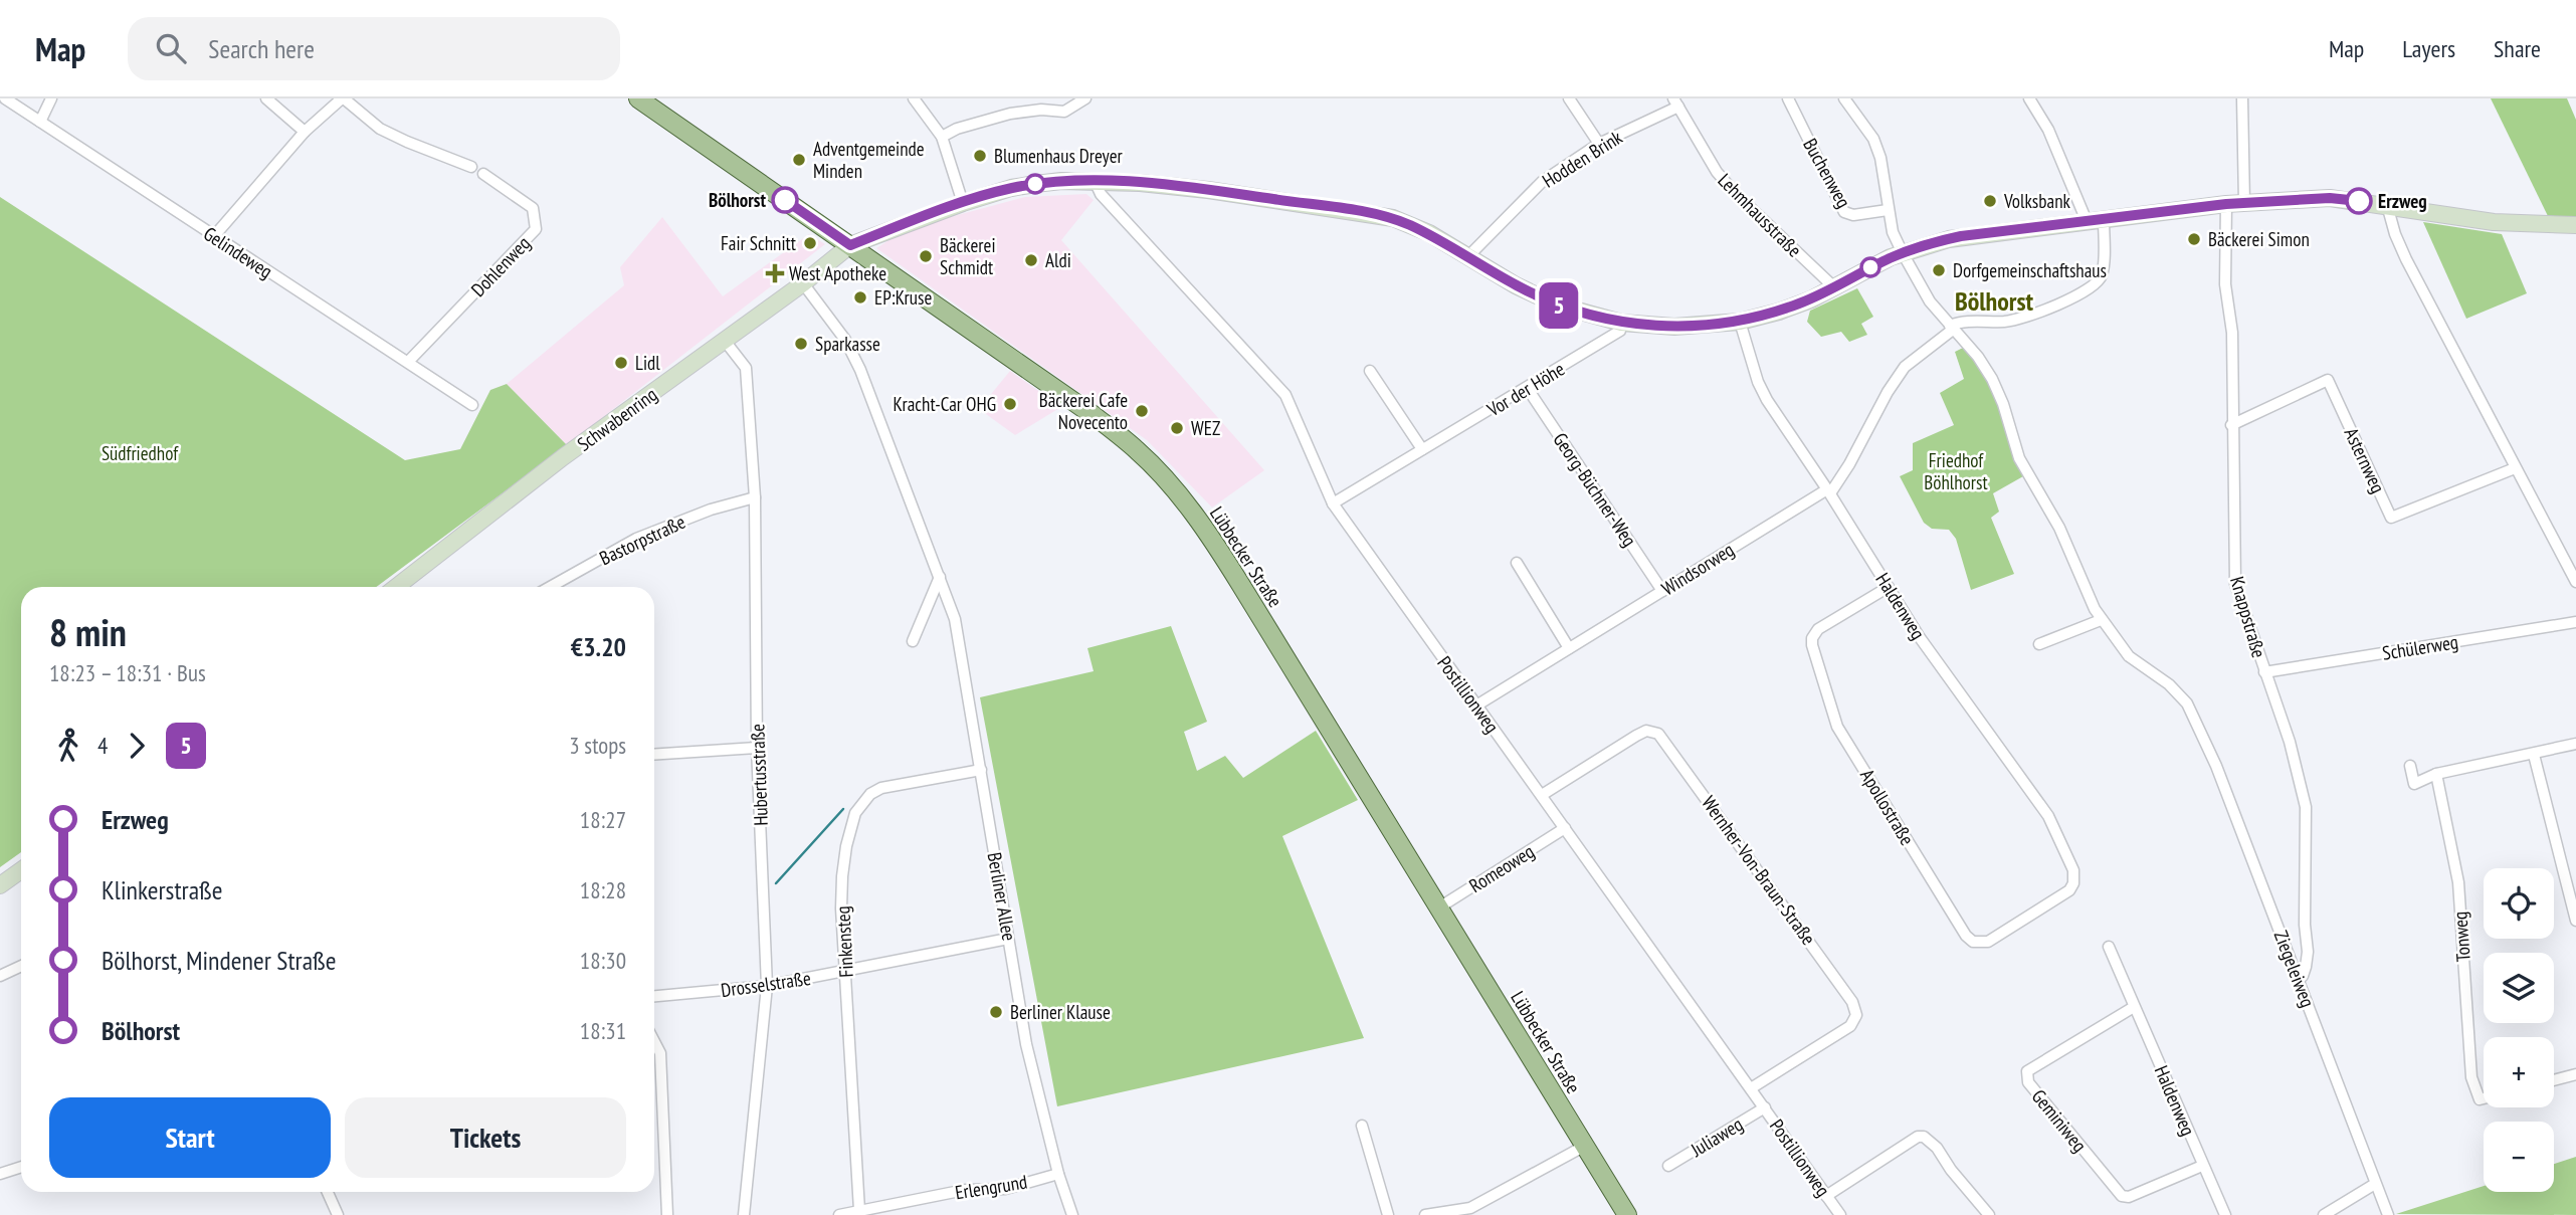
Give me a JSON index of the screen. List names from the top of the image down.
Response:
{
  "streets": {
    "main road": ["Lübbecker Straße"],
    "street": [
      "Hodden Brink",
      "Buchenweg",
      "Lehmhausstraße",
      "Gelindeweg",
      "Dohlenweg",
      "Vor der Höhe",
      "Schwabenring",
      "Asternweg",
      "Georg-Büchner-Weg",
      "Bastorpstraße",
      "Windsorweg",
      "Haldenweg",
      "Knappstraße",
      "Schülerweg",
      "Postillionweg",
      "Hubertusstraße",
      "Apollostraße",
      "Romeoweg",
      "Wernher-Von-Braun-Straße",
      "Berliner Allee",
      "Tonweg",
      "Finkensteg",
      "Ziegeleiweg",
      "Drosselstraße",
      "Geminiweg",
      "Juliaweg",
      "Erlengrund"
    ]
  },
  "crossings": [
    ["Hodden Brink", "Lehmhausstraße"],
    ["Hodden Brink", "Schwabenring"],
    ["Buchenweg", "Ziegeleiweg"],
    ["Lehmhausstraße", "Schwabenring"],
    ["Gelindeweg", "Dohlenweg"],
    ["Vor der Höhe", "Schwabenring"],
    ["Vor der Höhe", "Georg-Büchner-Weg"],
    ["Vor der Höhe", "Postillionweg"],
    ["Schwabenring", "Lübbecker Straße"],
    ["Schwabenring", "Haldenweg"],
    ["Schwabenring", "Knappstraße"],
    ["Schwabenring", "Postillionweg"],
    ["Schwabenring", "Hubertusstraße"],
    ["Schwabenring", "Berliner Allee"],
    ["Schwabenring", "Ziegeleiweg"],
    ["Asternweg", "Knappstraße"],
    ["Georg-Büchner-Weg", "Windsorweg"],
    ["Bastorpstraße", "Hubertusstraße"],
    ["Lübbecker Straße", "Romeoweg"],
    ["Windsorweg", "Haldenweg"],
    ["Windsorweg", "Postillionweg"],
    ["Windsorweg", "Ziegeleiweg"],
    ["Haldenweg", "Apollostraße"],
    ["Haldenweg", "Geminiweg"],
    ["Knappstraße", "Schülerweg"],
    ["Knappstraße", "Ziegeleiweg"],
    ["Postillionweg", "Romeoweg"],
    ["Postillionweg", "Wernher-Von-Braun-Straße"],
    ["Postillionweg", "Juliaweg"],
    ["Hubertusstraße", "Drosselstraße"],
    ["Berliner Allee", "Finkensteg"],
    ["Berliner Allee", "Drosselstraße"],
    ["Berliner Allee", "Erlengrund"],
    ["Finkensteg", "Drosselstraße"],
    ["Finkensteg", "Erlengrund"]
  ],
  "districts": ["Bölhorst"],
  "parks": ["Südfriedhof", "Friedhof Böhlhorst"],
  "places": {
    "other": [
      "Blumenhaus Dreyer",
      "Adventgemeinde Minden",
      "Bölhorst",
      "Volksbank",
      "Erzweg",
      "Bäckerei Simon",
      "Fair Schnitt",
      "Bäckerei Schmidt",
      "Aldi",
      "Dorfgemeinschaftshaus",
      "EP:Kruse",
      "Sparkasse",
      "Lidl",
      "Kracht-Car OHG",
      "Bäckerei Cafe Novecento",
      "WEZ",
      "Berliner Klause"
    ],
    "health": ["West Apotheke"]
  },
  "lines": ["bus line 5"],
  "page": {
    "header": "Map",
    "search": "Search here",
    "nav": ["Map", "Layers", "Share"],
    "on_map": "5",
    "heading": ["8 min", "18:23 – 18:31 · Bus", "€3.20"],
    "legs": ["4", "5", "3 stops"],
    "list": [
      {
        "name": "Erzweg",
        "value": "18:27"
      },
      {
        "name": "Klinkerstraße",
        "value": "18:28"
      },
      {
        "name": "Bölhorst, Mindener Straße",
        "value": "18:30"
      },
      {
        "name": "Bölhorst",
        "value": "18:31"
      }
    ],
    "map_buttons": ["+", "−"],
    "buttons": ["Start", "Tickets"]
  }
}
